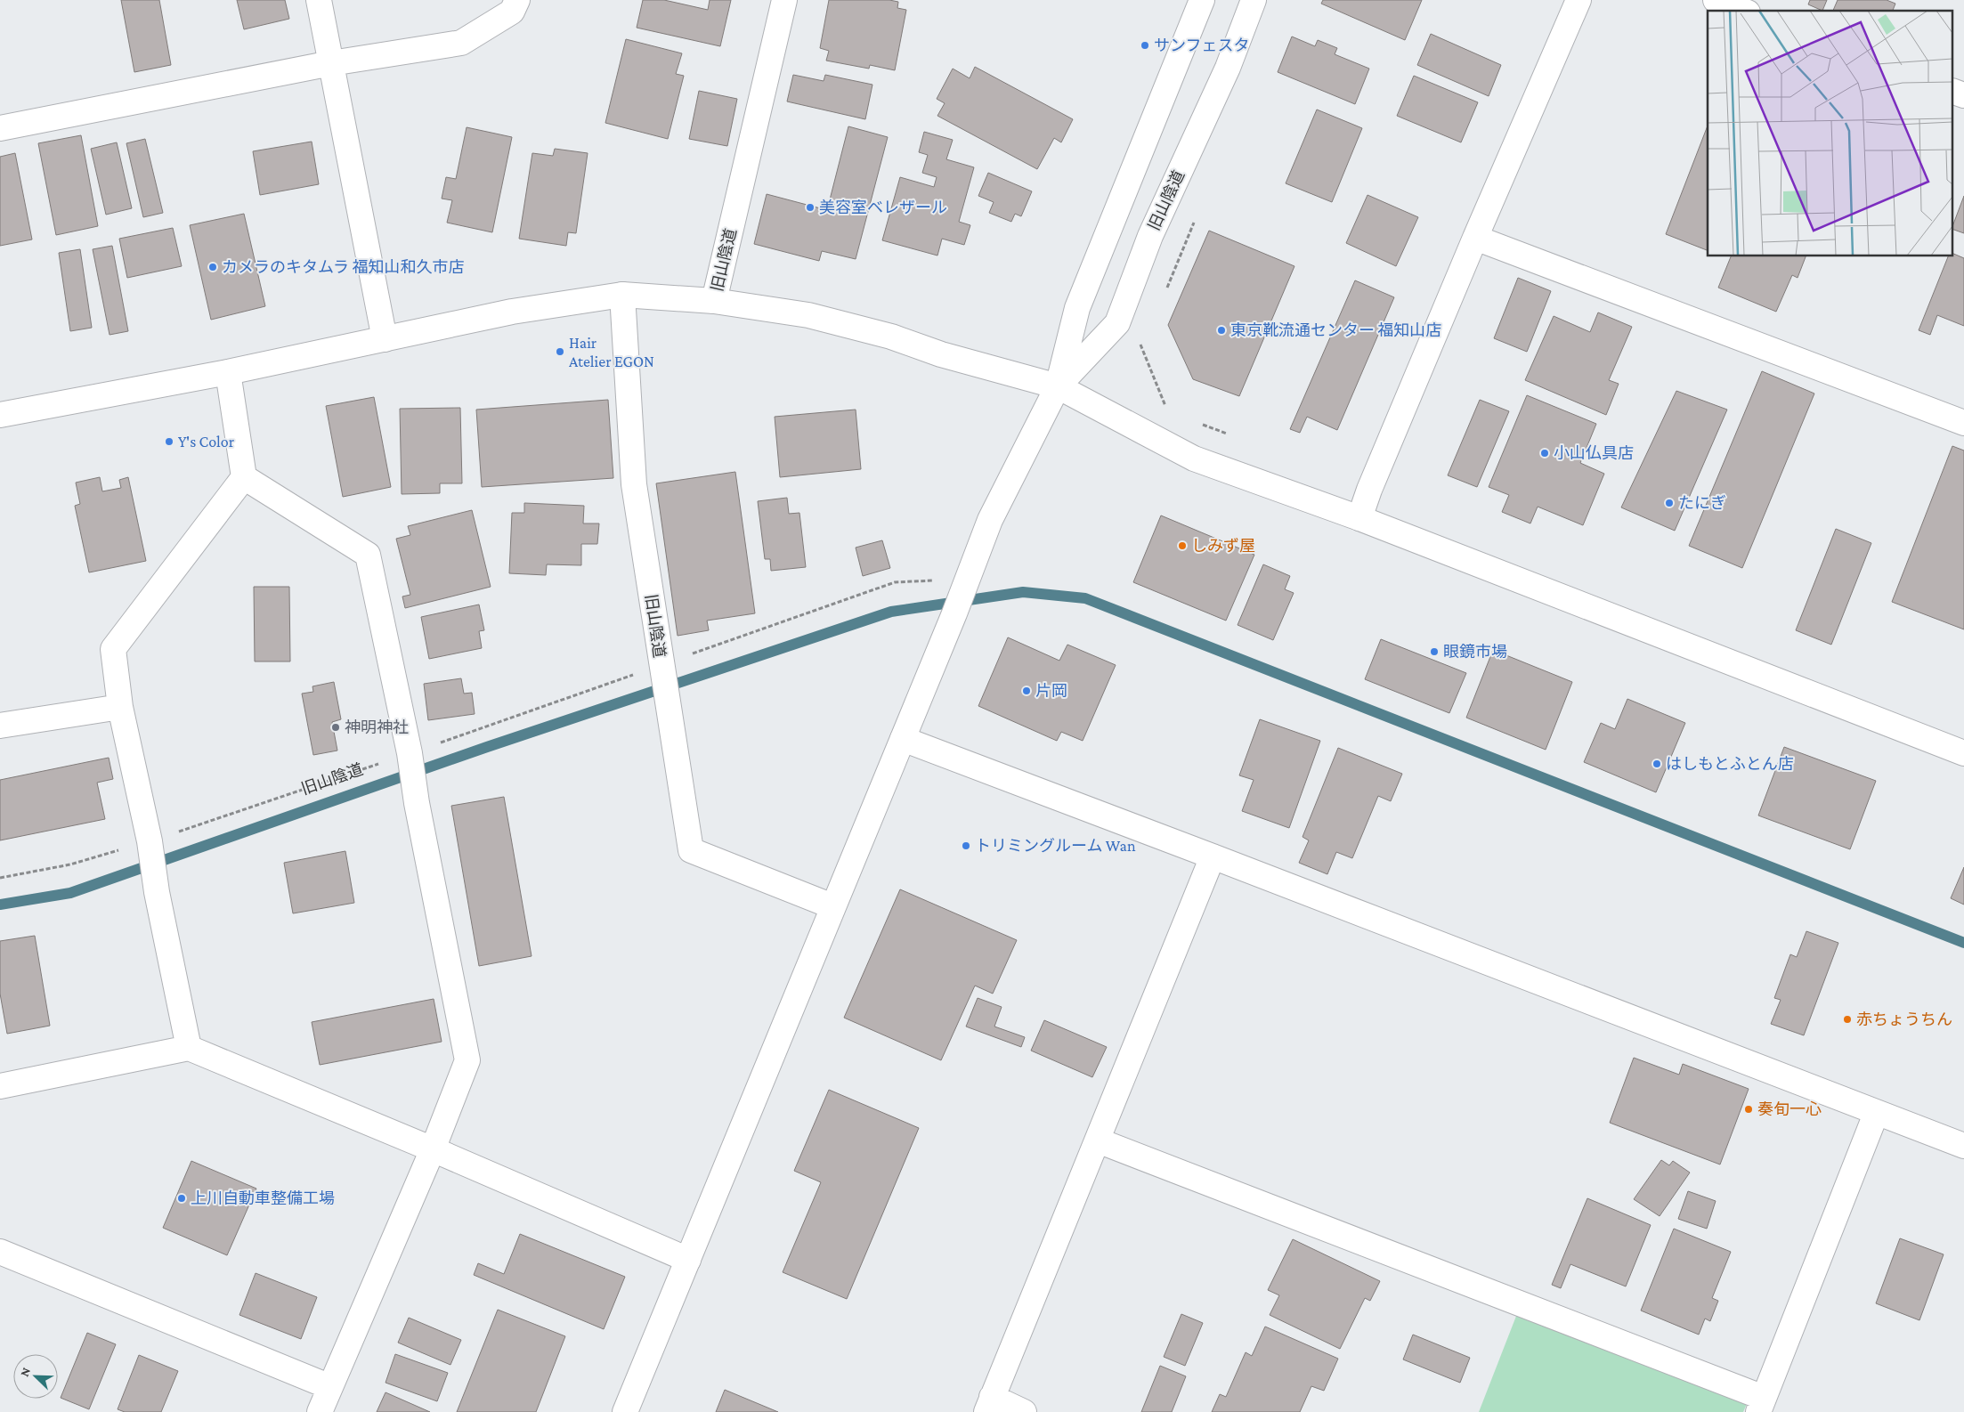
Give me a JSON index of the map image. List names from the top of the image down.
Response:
{
  "streets": {
    "street": ["旧山陰道"]
  },
  "places": [
    "サンフェスタ",
    "美容室ベレザール",
    "カメラのキタムラ 福知山和久市店",
    "東京靴流通センター 福知山店",
    "Hair Atelier EGON",
    "Y's Color",
    "小山仏具店",
    "たにぎ",
    "しみず屋",
    "眼鏡市場",
    "片岡",
    "神明神社",
    "はしもとふとん店",
    "トリミングルーム Wan",
    "赤ちょうちん",
    "奏旬一心",
    "上川自動車整備工場"
  ],
  "north": "top left"
}
